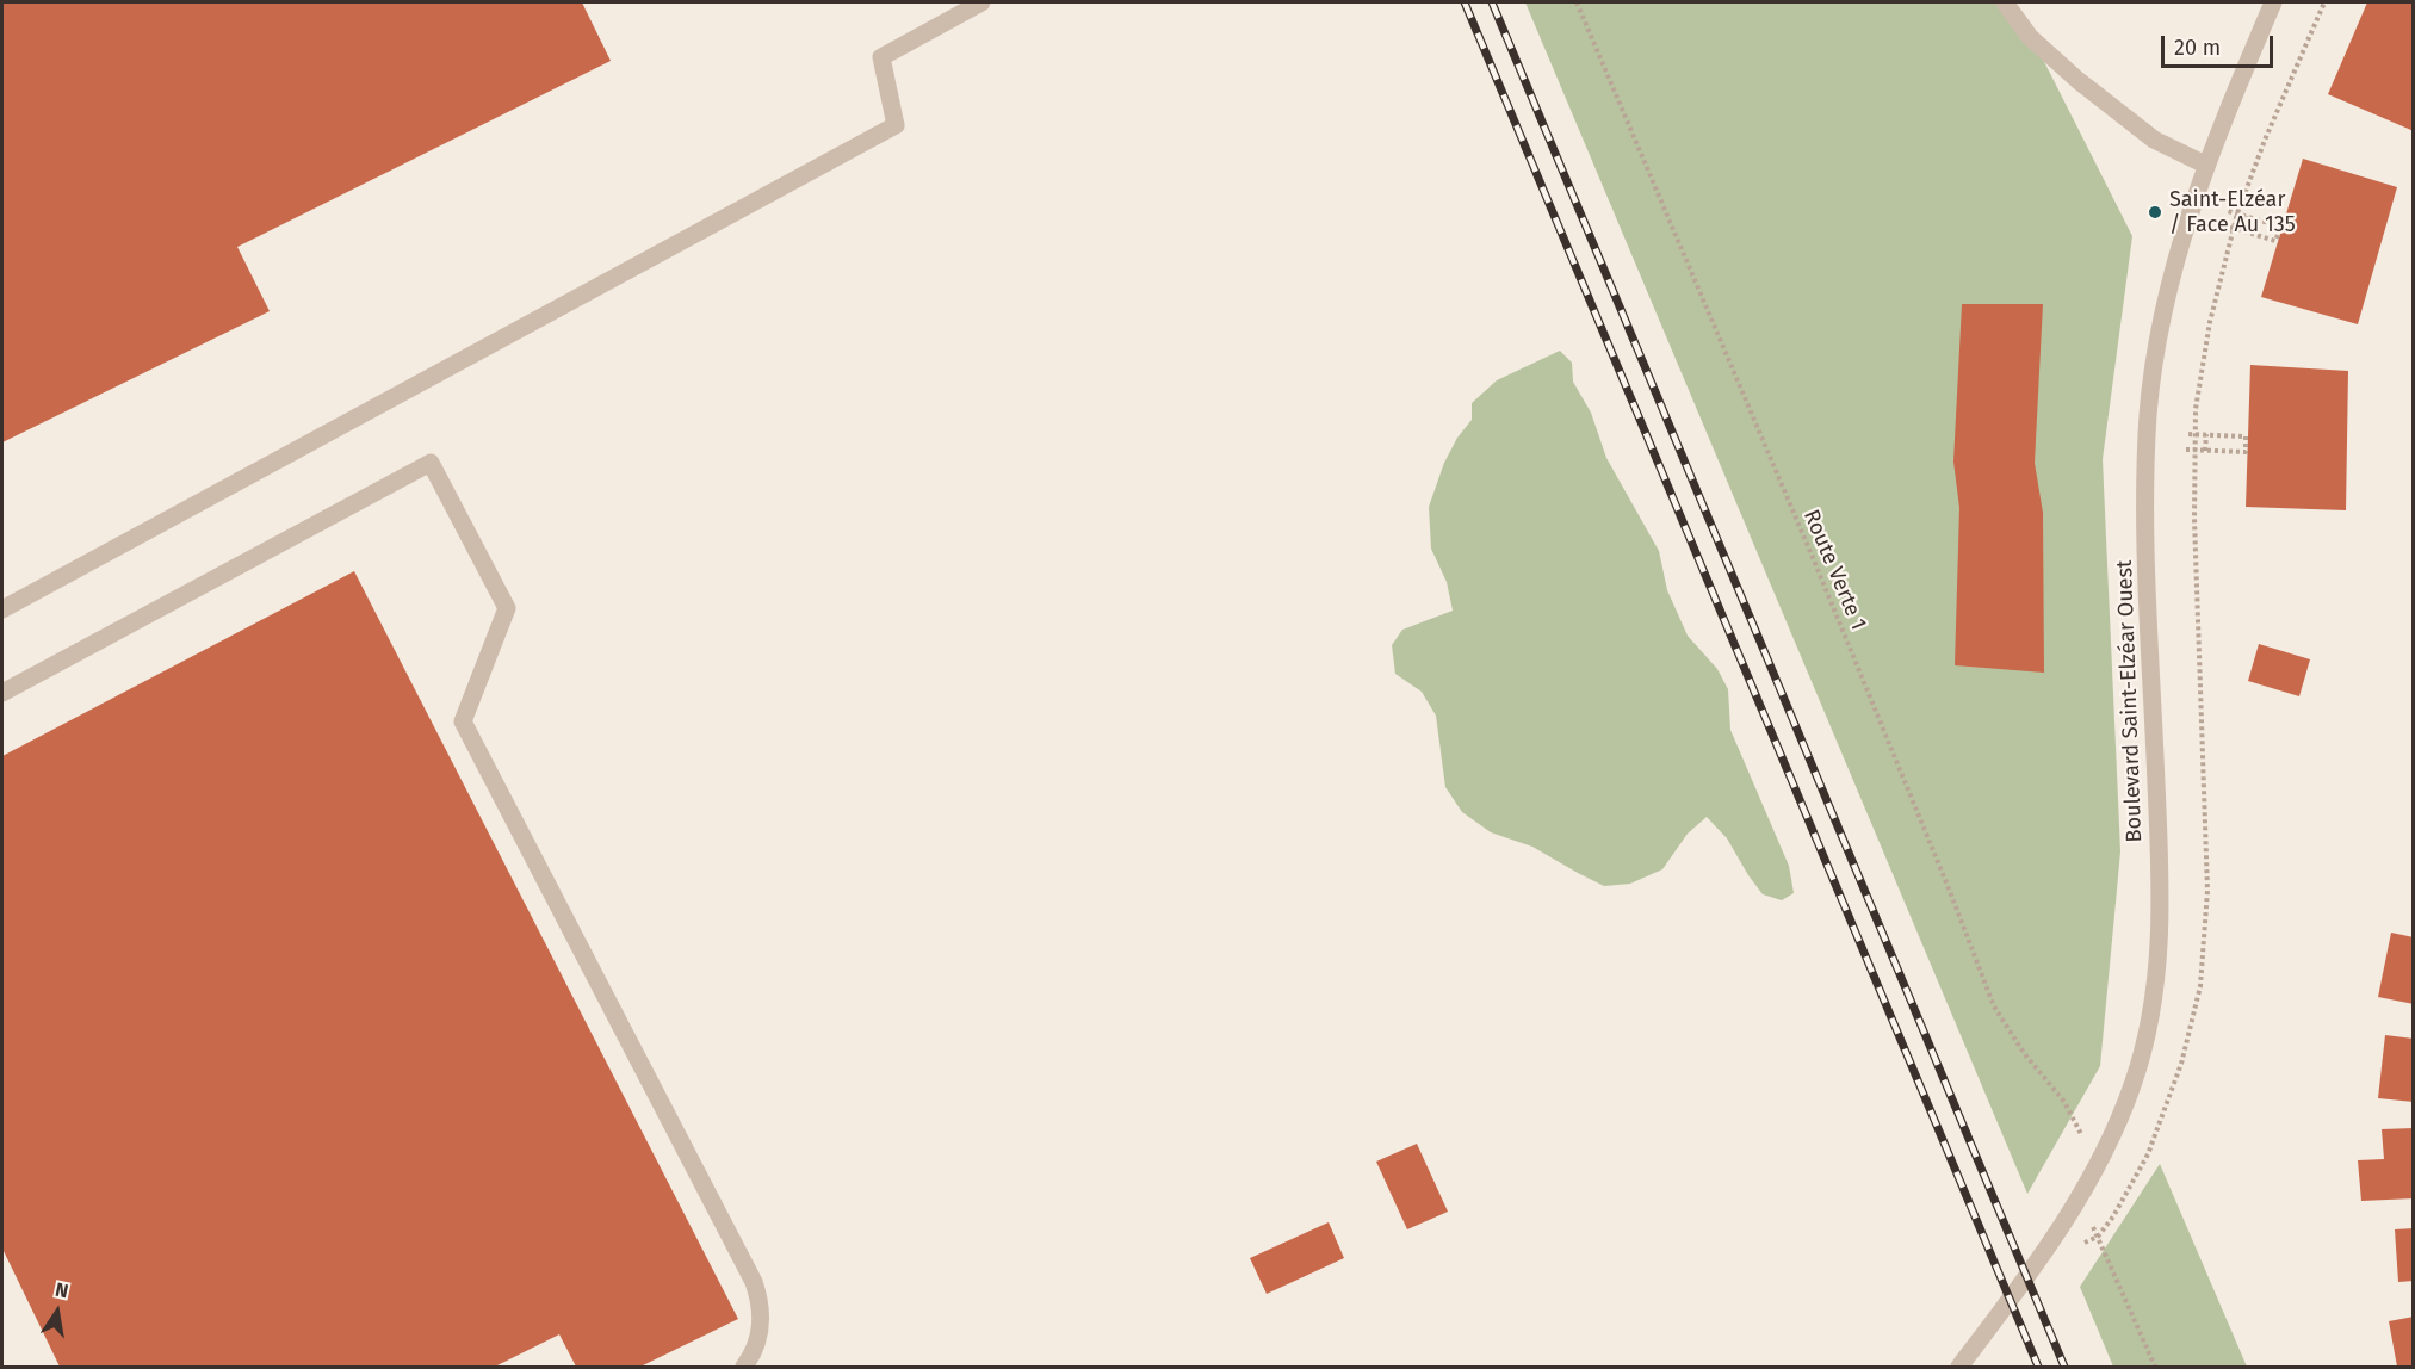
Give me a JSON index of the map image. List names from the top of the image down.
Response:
{
  "streets": {
    "street": ["Boulevard Saint-Elzéar Ouest"],
    "path": ["Route Verte 1"]
  },
  "places": ["Saint-Elzéar / Face Au 135"],
  "scale_bar": "20 m",
  "north": "top"
}
